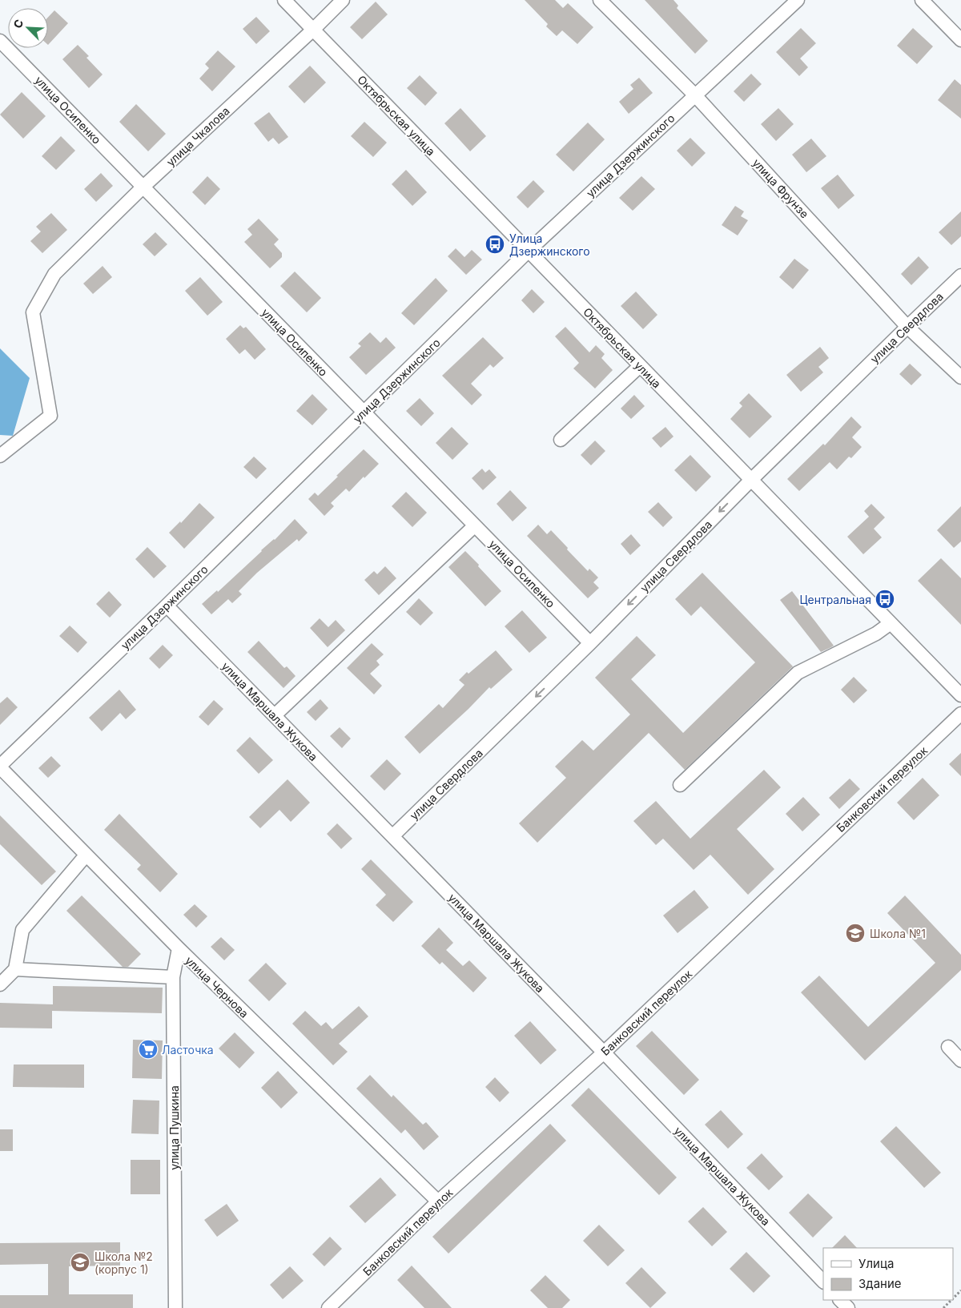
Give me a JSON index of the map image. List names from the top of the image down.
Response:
{
  "streets": {
    "street": [
      "улица Осипенко",
      "Октябрьская улица",
      "улица Чкалова",
      "улица Дзержинского",
      "улица Фрунзе",
      "улица Свердлова",
      "улица Маршала Жукова",
      "Банковский переулок",
      "улица Чернова",
      "улица Пушкина"
    ]
  },
  "crossings": [
    ["улица Осипенко", "улица Чкалова"],
    ["улица Осипенко", "улица Дзержинского"],
    ["улица Осипенко", "улица Свердлова"],
    ["Октябрьская улица", "улица Чкалова"],
    ["Октябрьская улица", "улица Дзержинского"],
    ["Октябрьская улица", "улица Свердлова"],
    ["улица Дзержинского", "улица Фрунзе"],
    ["улица Дзержинского", "улица Маршала Жукова"],
    ["улица Дзержинского", "улица Чернова"],
    ["улица Фрунзе", "улица Свердлова"],
    ["улица Свердлова", "улица Маршала Жукова"],
    ["улица Маршала Жукова", "Банковский переулок"],
    ["Банковский переулок", "улица Чернова"],
    ["улица Чернова", "улица Пушкина"]
  ],
  "one_way": ["улица Свердлова"],
  "places": {
    "bus stop": ["Улица Дзержинского", "Центральная"],
    "school or university": ["Школа №1", "Школа №2 (корпус 1)"],
    "supermarket": ["Ласточка"]
  },
  "legend": ["Улица", "Здание"],
  "north": "top left"
}
